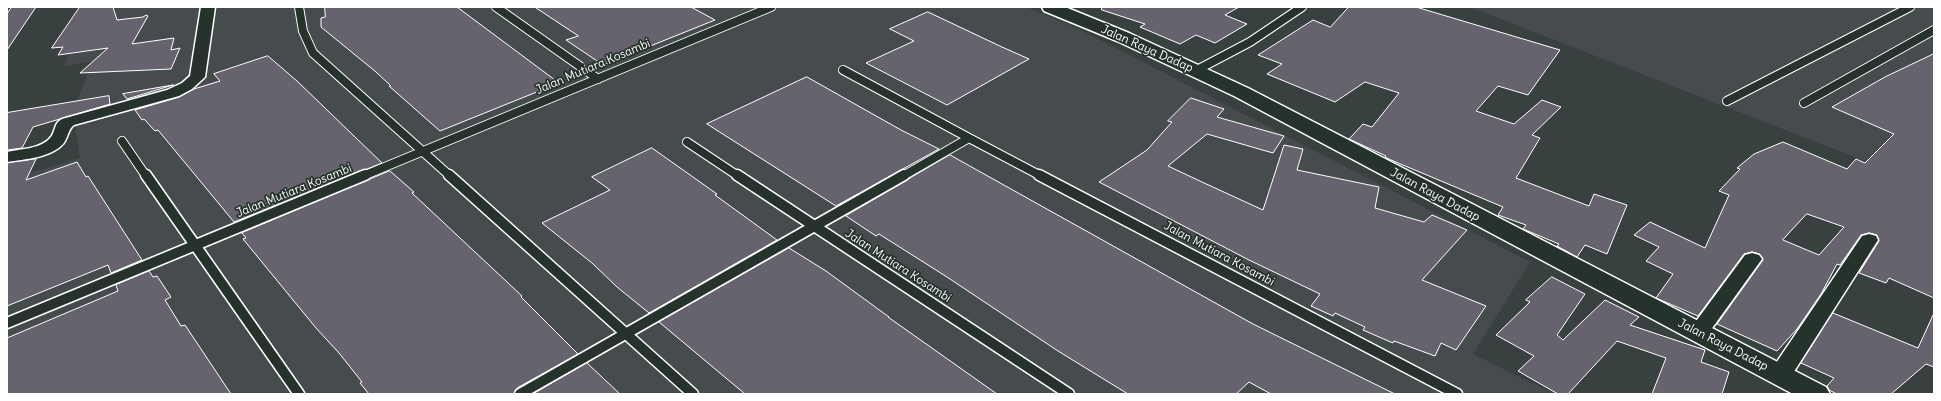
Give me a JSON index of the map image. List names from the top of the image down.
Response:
{
  "streets": {
    "main road": ["Jalan Raya Dadap"],
    "lane": ["Jalan Mutiara Kosambi"]
  }
}
